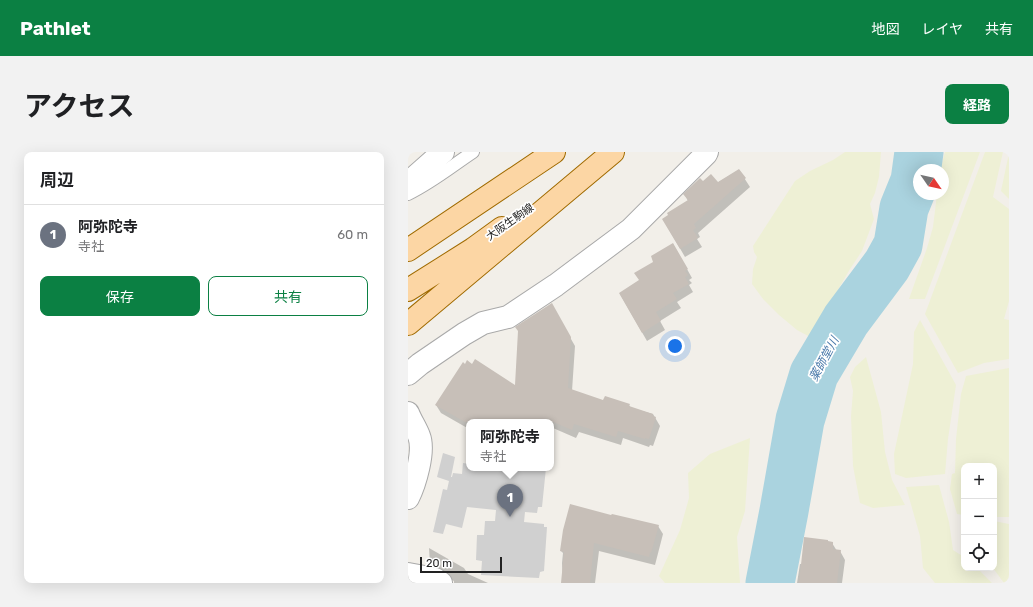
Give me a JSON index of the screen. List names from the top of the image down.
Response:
{
  "streets": {
    "main road": ["大阪生駒線"]
  },
  "water": ["薬師堂川"],
  "scale_bar": "20 m",
  "north": "bottom right",
  "page": {
    "header": "Pathlet",
    "nav": ["地図", "レイヤ", "共有"],
    "title": "アクセス",
    "buttons": [
      "経路",
      ["保存", "共有"]
    ],
    "heading": "周辺",
    "list": [
      {
        "mark": "1",
        "name": "阿弥陀寺",
        "note": "寺社",
        "value": "60 m"
      }
    ],
    "popup": ["阿弥陀寺", "寺社"],
    "map_buttons": ["+", "−"],
    "pins": "1",
    "scale": "20 m"
  }
}
